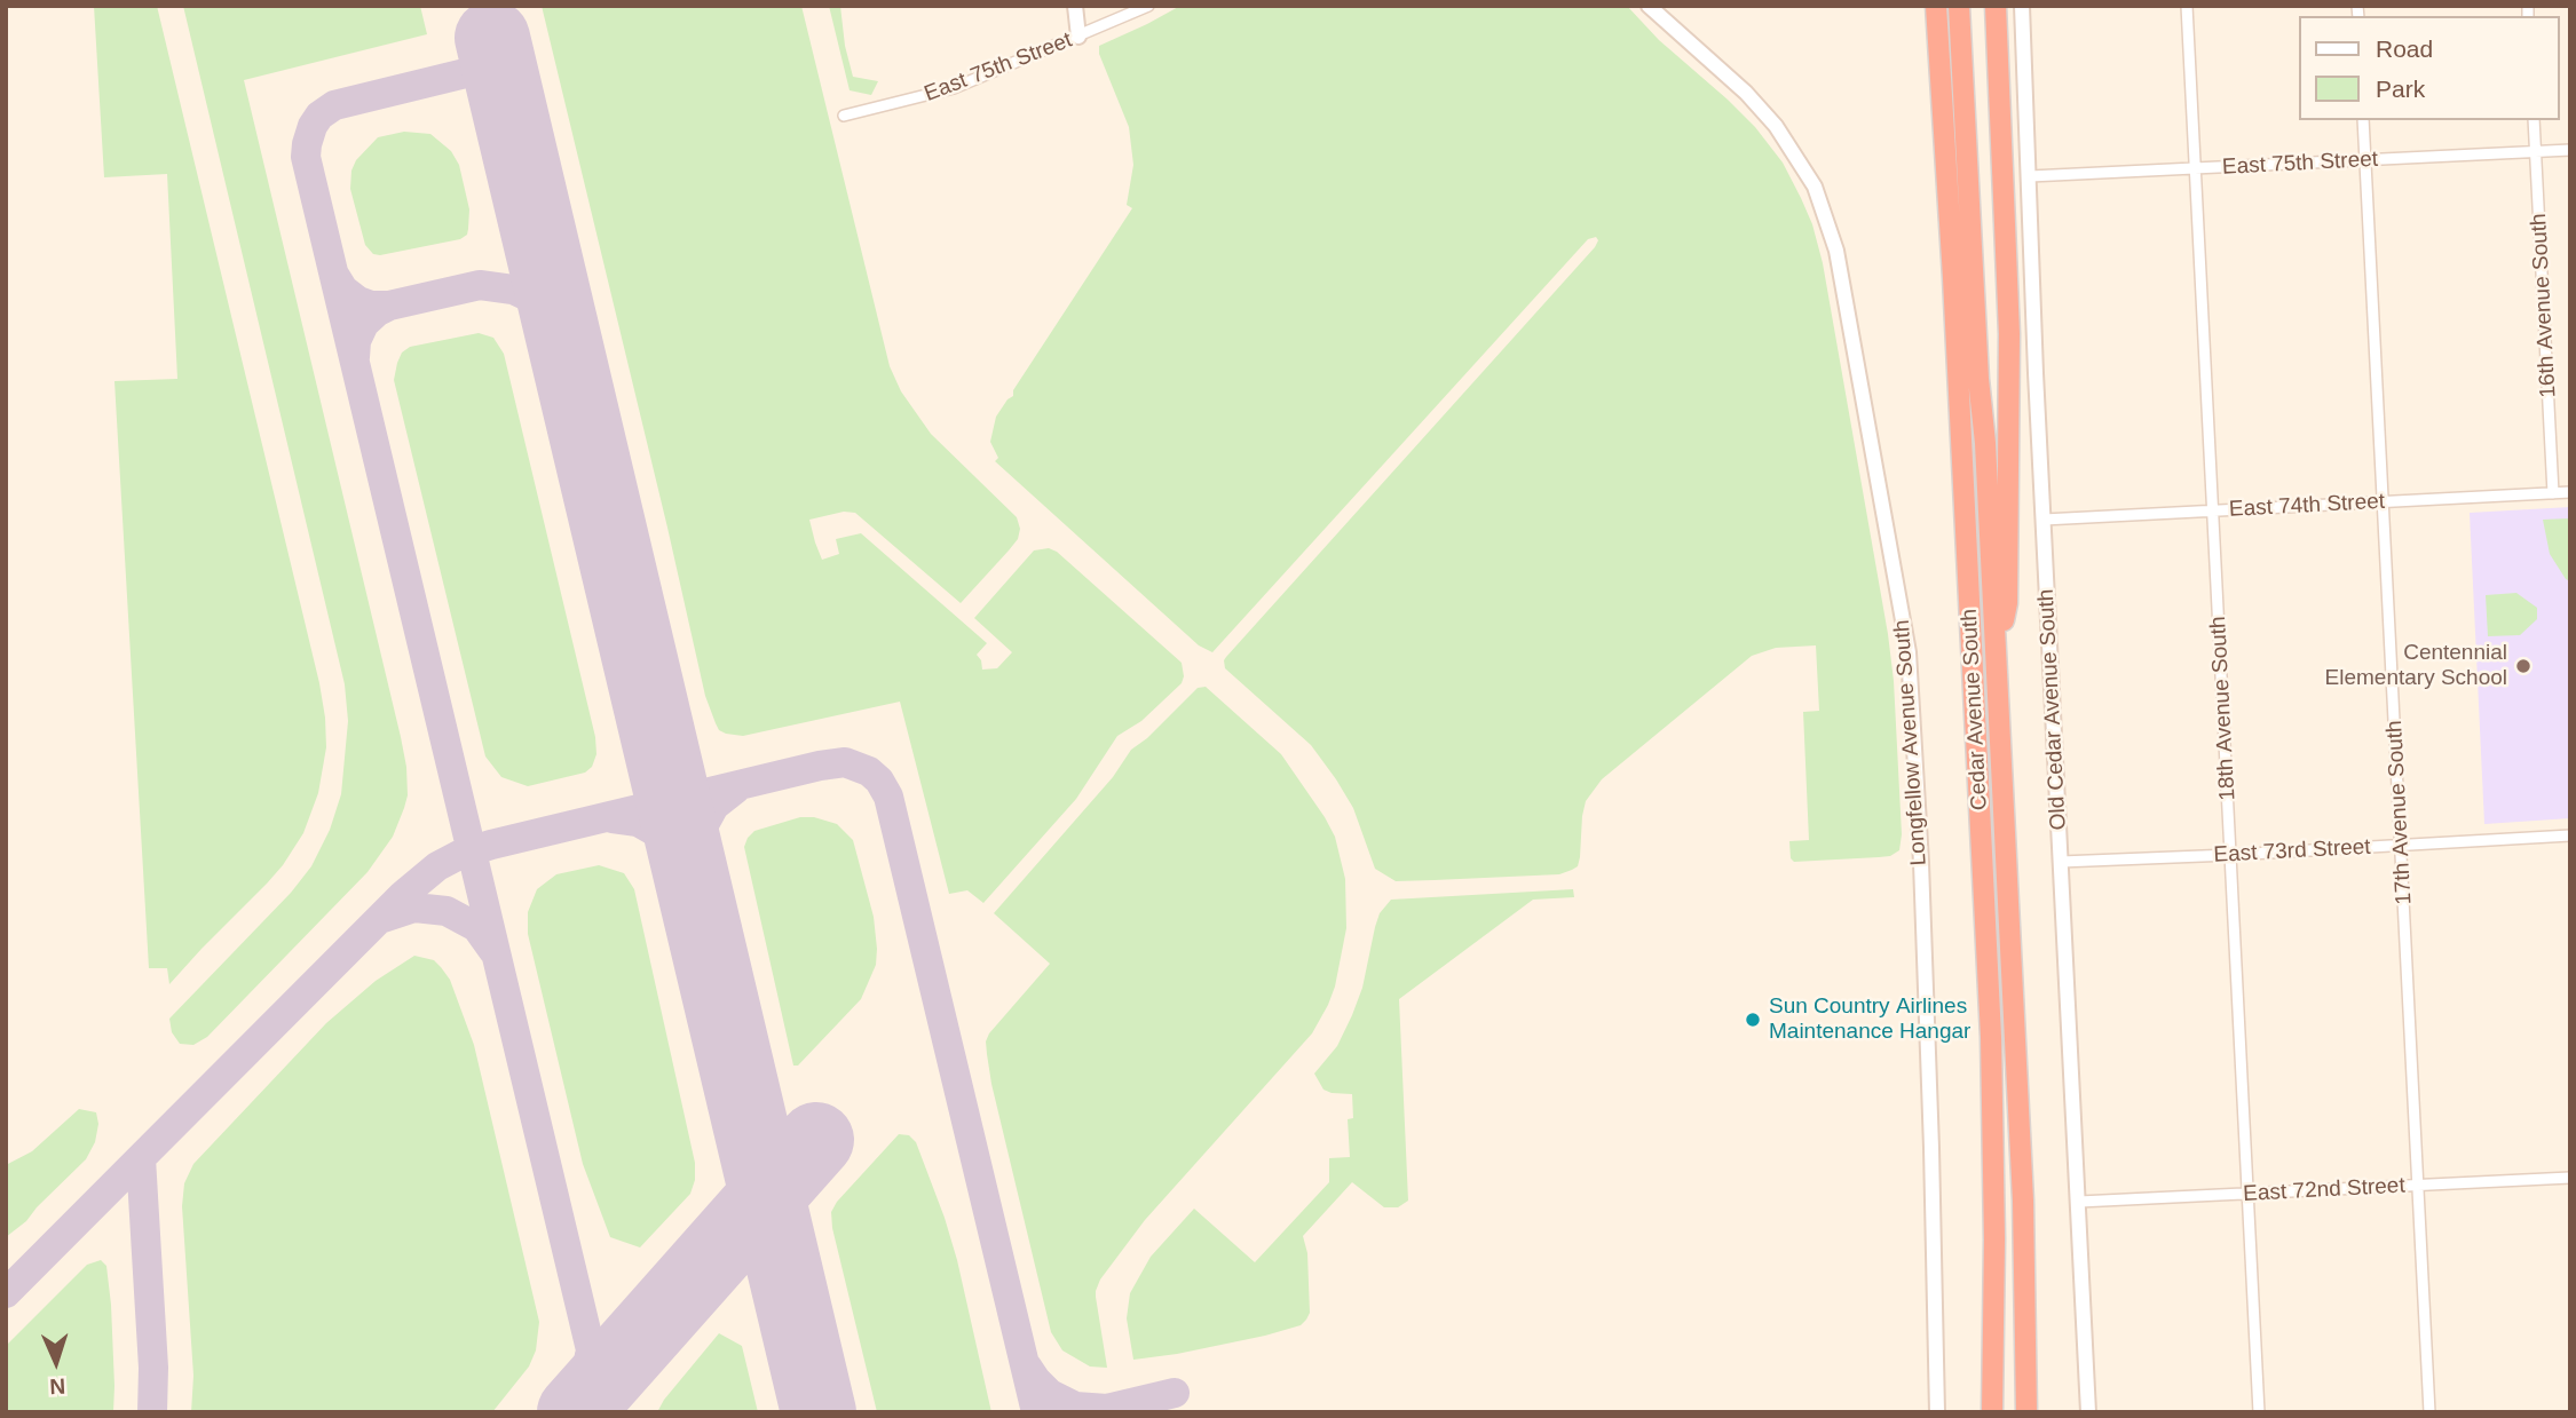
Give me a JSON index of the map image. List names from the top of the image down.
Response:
{
  "streets": {
    "highway": ["Cedar Avenue South"],
    "street": [
      "East 75th Street",
      "16th Avenue South",
      "East 74th Street",
      "18th Avenue South",
      "Old Cedar Avenue South",
      "Longfellow Avenue South",
      "17th Avenue South",
      "East 73rd Street",
      "East 72nd Street"
    ]
  },
  "crossings": [
    ["East 75th Street", "16th Avenue South"],
    ["East 75th Street", "18th Avenue South"],
    ["East 75th Street", "Old Cedar Avenue South"],
    ["East 75th Street", "17th Avenue South"],
    ["16th Avenue South", "East 74th Street"],
    ["East 74th Street", "18th Avenue South"],
    ["East 74th Street", "Old Cedar Avenue South"],
    ["East 74th Street", "17th Avenue South"],
    ["18th Avenue South", "East 73rd Street"],
    ["18th Avenue South", "East 72nd Street"],
    ["Old Cedar Avenue South", "East 73rd Street"],
    ["Old Cedar Avenue South", "East 72nd Street"],
    ["17th Avenue South", "East 73rd Street"],
    ["17th Avenue South", "East 72nd Street"]
  ],
  "places": ["Centennial Elementary School", "Sun Country Airlines Maintenance Hangar"],
  "legend": ["Road", "Park"],
  "north": "bottom"
}
